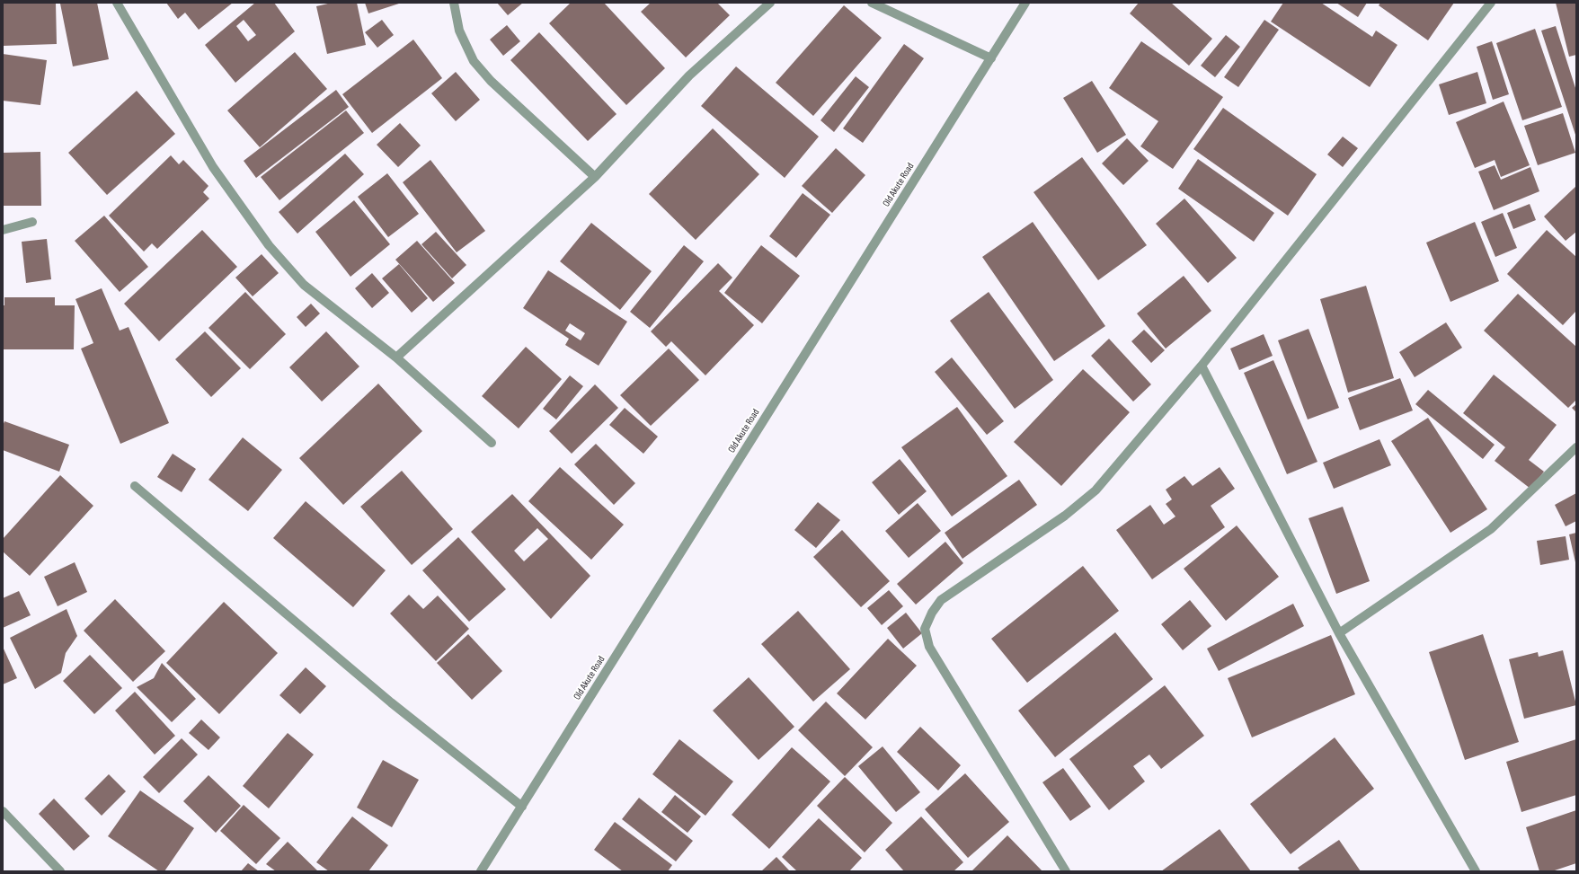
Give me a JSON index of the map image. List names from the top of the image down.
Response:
{
  "streets": {
    "street": ["Old Akute Road"]
  }
}
